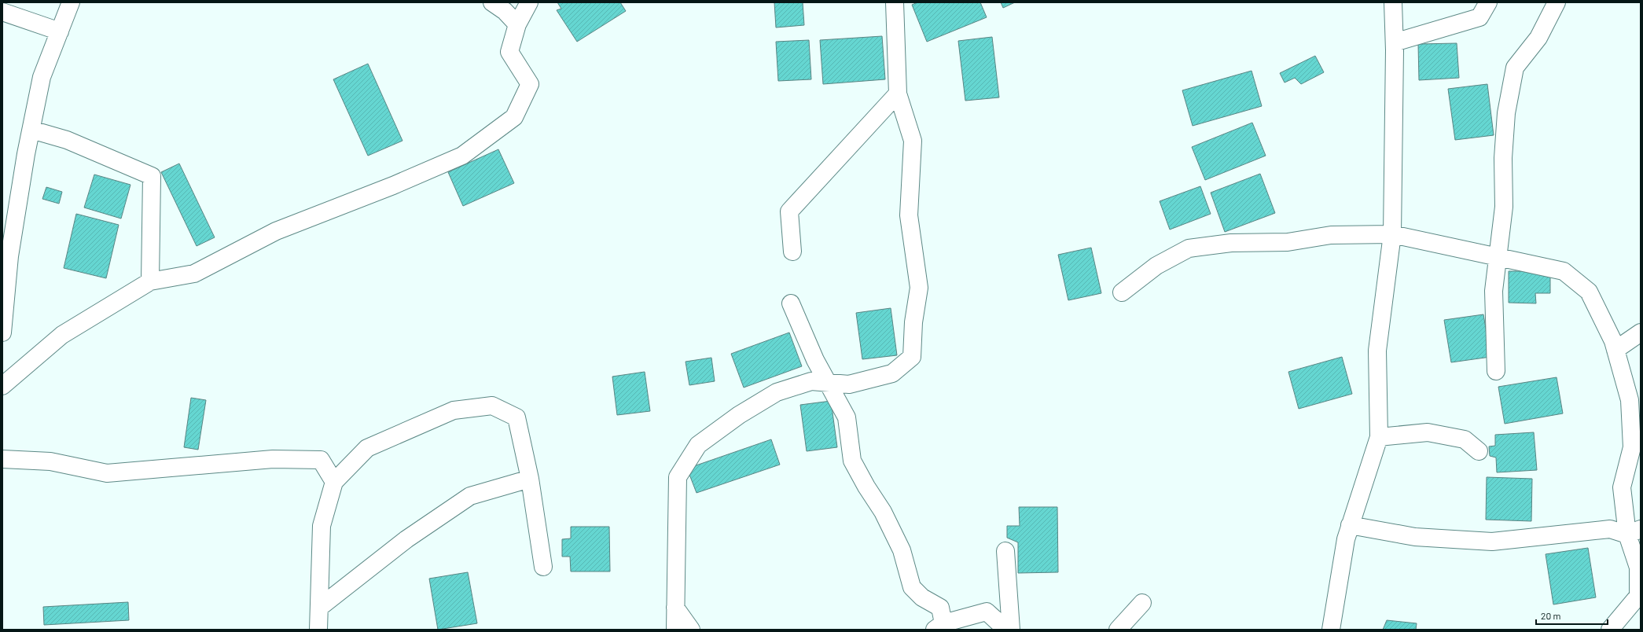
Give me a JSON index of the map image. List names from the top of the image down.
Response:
{
  "scale_bar": "20 m"
}
